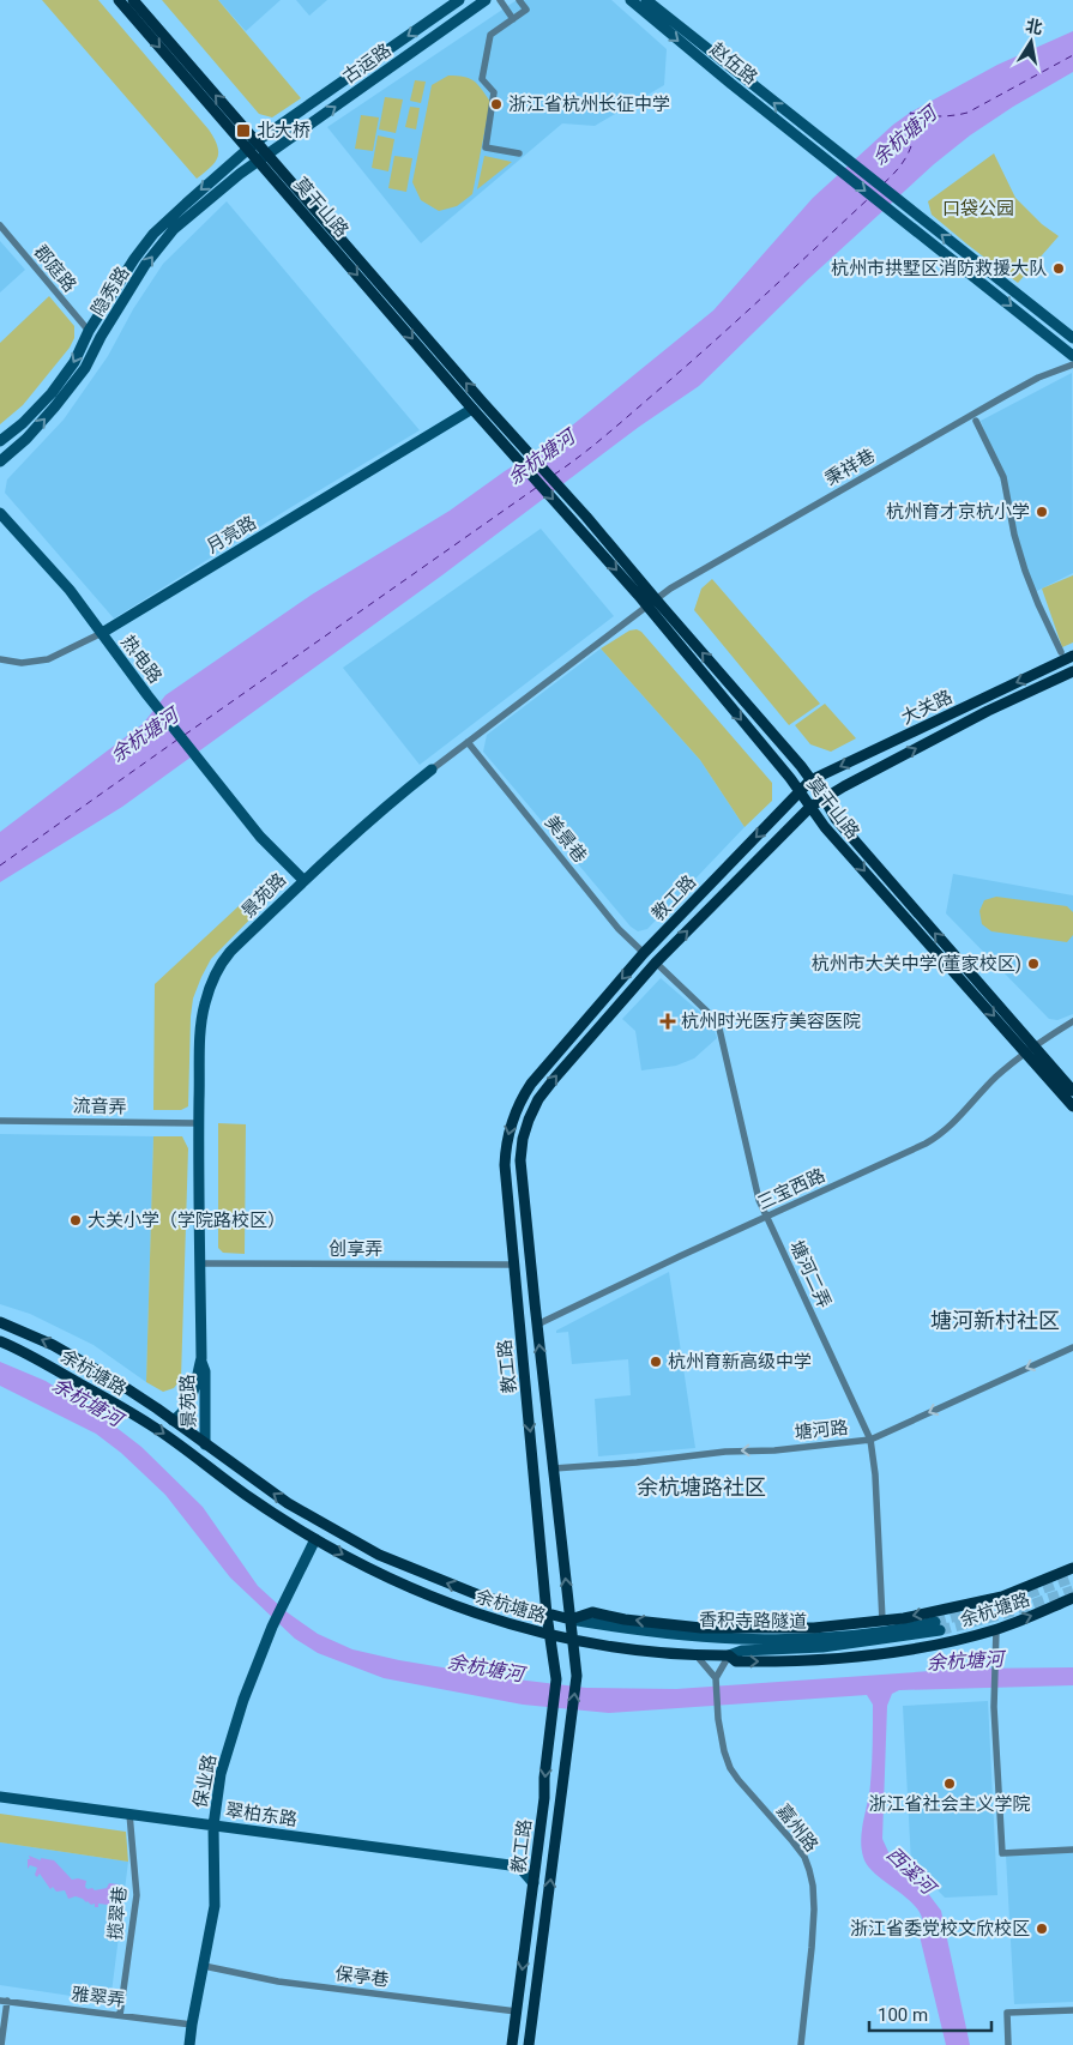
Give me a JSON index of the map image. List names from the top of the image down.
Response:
{
  "streets": {
    "main road": [
      "古运路",
      "赵伍路",
      "莫干山路",
      "隐秀路",
      "月亮路",
      "热电路",
      "大关路",
      "景苑路",
      "教工路",
      "余杭塘路",
      "香积寺路隧道",
      "保业路",
      "翠柏东路"
    ],
    "street": [
      "郡庭路",
      "秉祥巷",
      "美景巷",
      "流音弄",
      "三宝西路",
      "创享弄",
      "塘河二弄",
      "塘河路",
      "嘉州路",
      "揽翠巷",
      "保亭巷",
      "雅翠弄"
    ]
  },
  "crossings": [
    ["古运路", "莫干山路"],
    ["古运路", "隐秀路"],
    ["莫干山路", "隐秀路"],
    ["莫干山路", "秉祥巷"],
    ["莫干山路", "月亮路"],
    ["莫干山路", "大关路"],
    ["莫干山路", "景苑路"],
    ["莫干山路", "教工路"],
    ["莫干山路", "三宝西路"],
    ["郡庭路", "隐秀路"],
    ["秉祥巷", "景苑路"],
    ["月亮路", "热电路"],
    ["热电路", "景苑路"],
    ["大关路", "教工路"],
    ["美景巷", "景苑路"],
    ["美景巷", "教工路"],
    ["景苑路", "流音弄"],
    ["景苑路", "创享弄"],
    ["景苑路", "余杭塘路"],
    ["教工路", "三宝西路"],
    ["教工路", "创享弄"],
    ["教工路", "塘河二弄"],
    ["教工路", "余杭塘路"],
    ["教工路", "塘河路"],
    ["教工路", "香积寺路隧道"],
    ["教工路", "保亭巷"],
    ["三宝西路", "塘河二弄"],
    ["塘河二弄", "余杭塘路"],
    ["塘河二弄", "塘河路"],
    ["余杭塘路", "香积寺路隧道"],
    ["余杭塘路", "保业路"],
    ["保业路", "翠柏东路"],
    ["保业路", "保亭巷"],
    ["保业路", "雅翠弄"],
    ["翠柏东路", "揽翠巷"],
    ["揽翠巷", "雅翠弄"]
  ],
  "one_way": ["塘河路"],
  "districts": ["塘河新村社区", "余杭塘路社区"],
  "water": ["余杭塘河", "西溪河"],
  "parks": ["口袋公园"],
  "places": {
    "other": [
      "浙江省杭州长征中学",
      "杭州市拱墅区消防救援大队",
      "杭州育才京杭小学",
      "杭州市大关中学(董家校区)",
      "大关小学（学院路校区）",
      "杭州育新高级中学",
      "浙江省社会主义学院",
      "浙江省委党校文欣校区"
    ],
    "transit": ["北大桥"],
    "health": ["杭州时光医疗美容医院"]
  },
  "scale_bar": "100 m",
  "north": "top"
}
